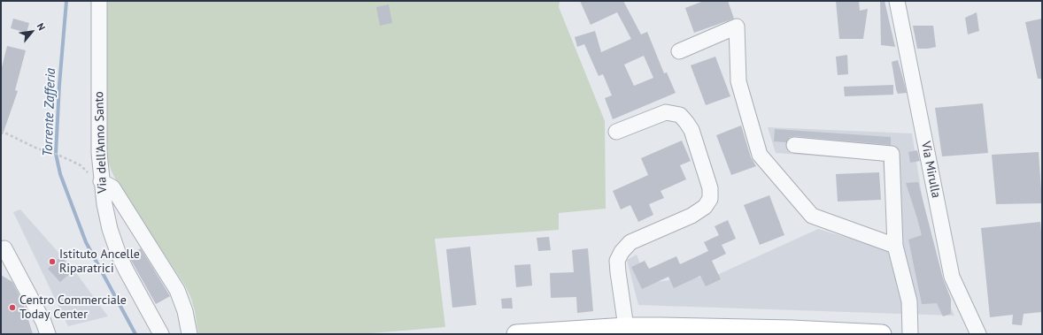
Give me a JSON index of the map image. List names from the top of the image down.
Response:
{
  "streets": {
    "street": ["Via dell'Anno Santo", "Via Mirulla"]
  },
  "water": ["Torrente Zafferia"],
  "places": ["Istituto Ancelle Riparatrici", "Centro Commerciale Today Center"],
  "north": "top right"
}
